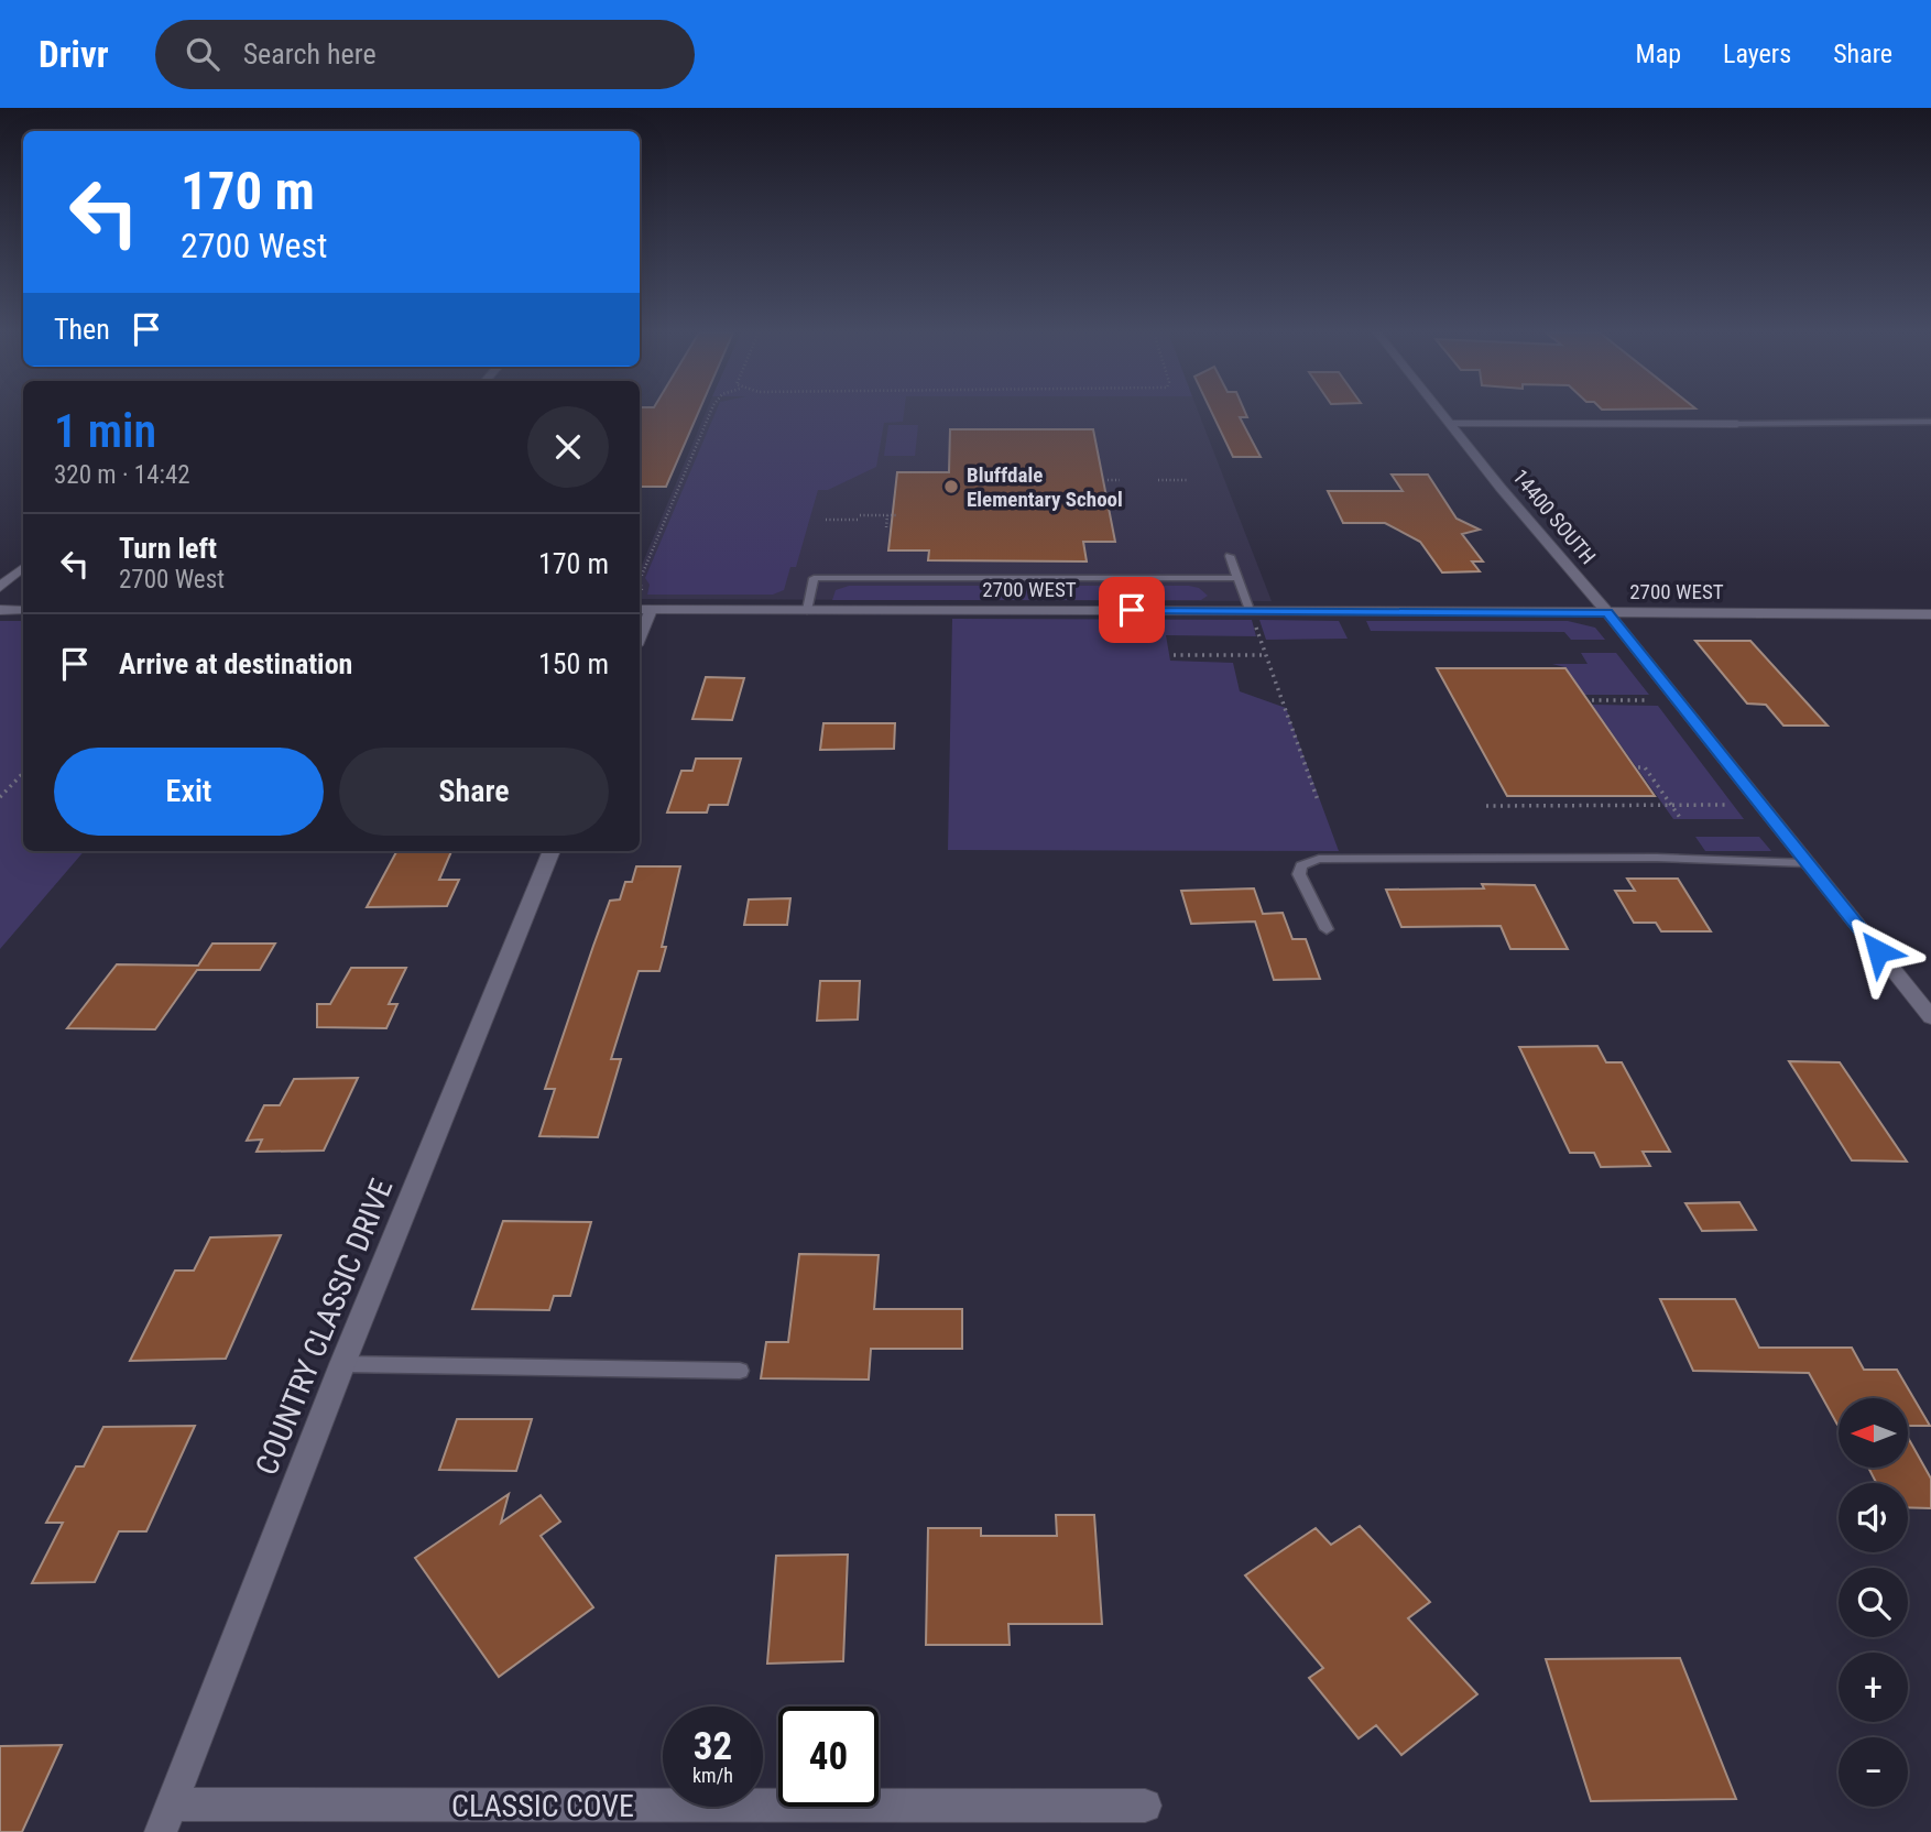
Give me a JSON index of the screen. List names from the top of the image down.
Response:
{
  "streets": {
    "street": [
      "14400 SOUTH",
      "2700 WEST",
      "COUNTRY CLASSIC DRIVE",
      "CLASSIC COVE"
    ]
  },
  "crossings": [
    ["14400 SOUTH", "2700 WEST"],
    ["COUNTRY CLASSIC DRIVE", "CLASSIC COVE"]
  ],
  "places": ["Bluffdale Elementary School"],
  "north": "left",
  "page": {
    "header": "Drivr",
    "search": "Search here",
    "nav": ["Map", "Layers", "Share"],
    "turn": ["170 m", "2700 West"],
    "then": "Then",
    "heading": ["1 min", "320 m · 14:42"],
    "list": [
      {
        "name": "Turn left",
        "note": "2700 West",
        "value": "170 m"
      },
      {
        "name": "Arrive at destination",
        "value": "150 m"
      }
    ],
    "buttons": ["Exit", "Share"],
    "map_buttons": ["+", "−"],
    "speed": "32 km/h",
    "limit": "40"
  }
}
